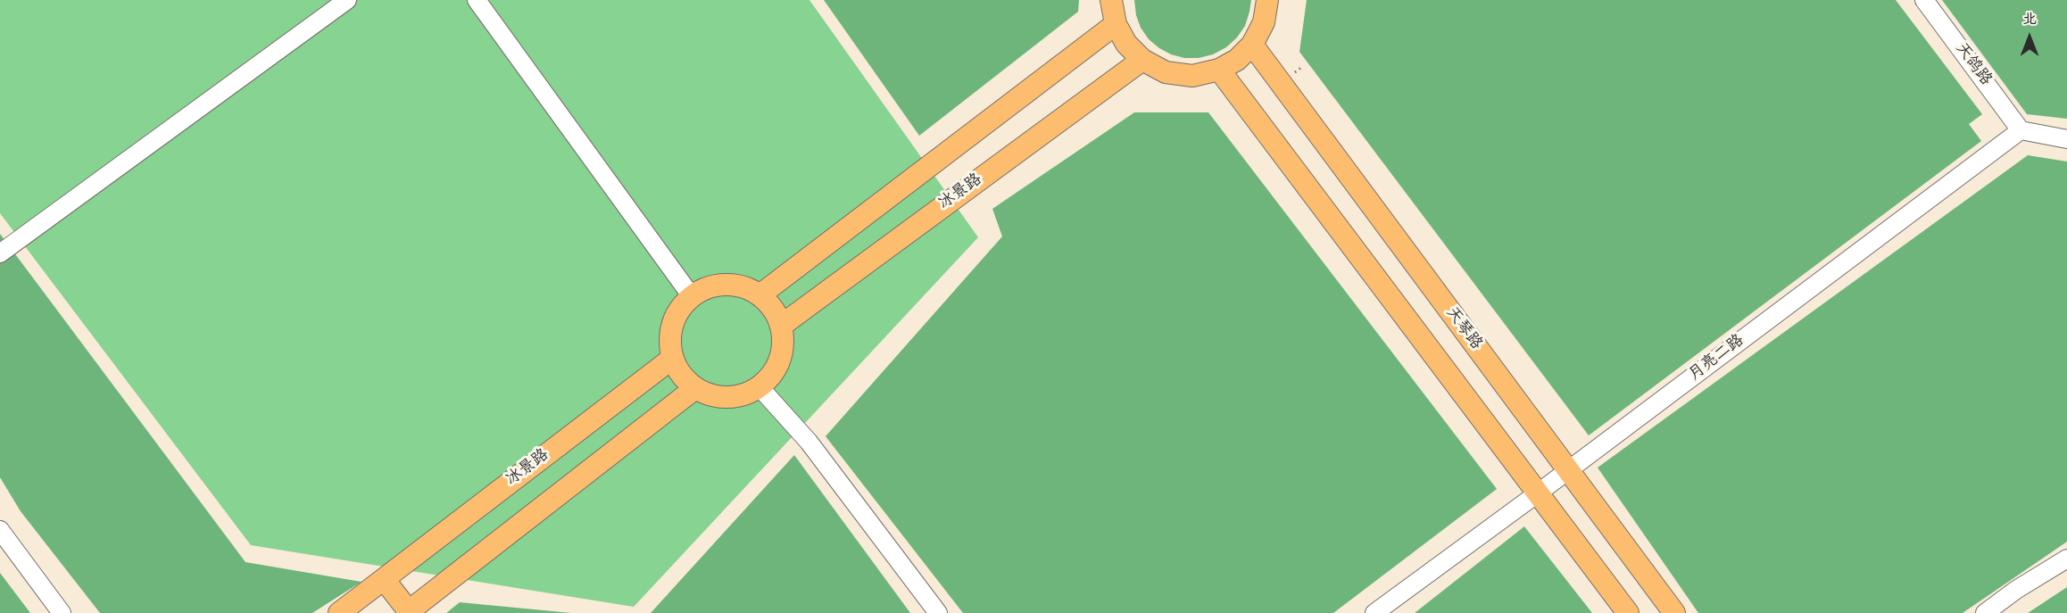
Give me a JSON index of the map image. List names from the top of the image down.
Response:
{
  "streets": {
    "main road": ["冰景路", "天琴路"],
    "street": ["天鸽路", "月亮二路"]
  },
  "crossings": [
    ["天鸽路", "月亮二路"],
    ["天琴路", "月亮二路"]
  ],
  "north": "top"
}
